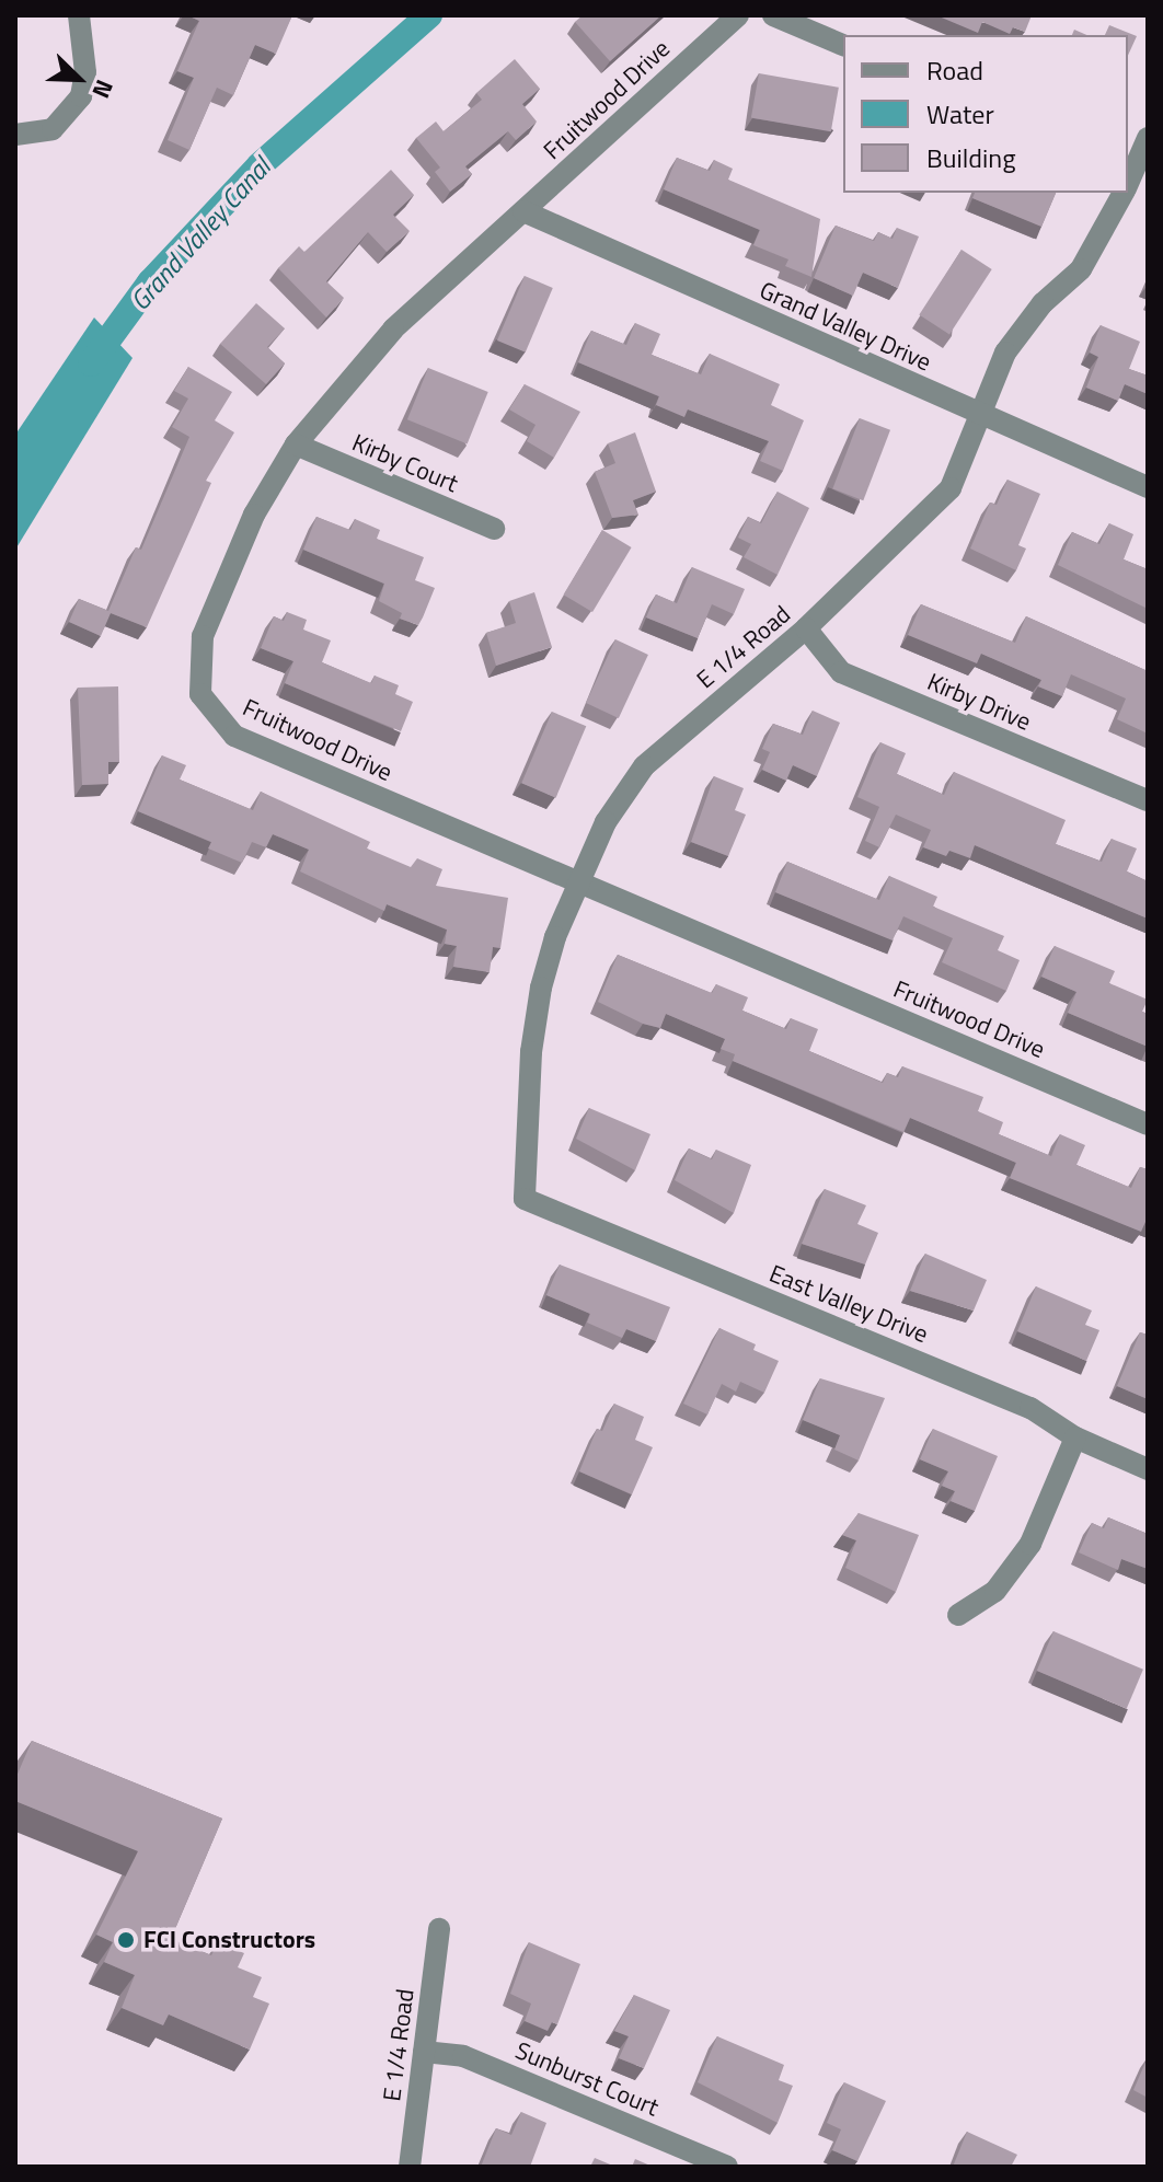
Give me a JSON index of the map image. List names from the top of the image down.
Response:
{
  "streets": {
    "street": [
      "Fruitwood Drive",
      "Grand Valley Drive",
      "Kirby Court",
      "E 1/4 Road",
      "Kirby Drive",
      "East Valley Drive",
      "Sunburst Court"
    ]
  },
  "crossings": [
    ["Fruitwood Drive", "Grand Valley Drive"],
    ["Fruitwood Drive", "Kirby Court"],
    ["Fruitwood Drive", "E 1/4 Road"],
    ["Grand Valley Drive", "E 1/4 Road"],
    ["E 1/4 Road", "Kirby Drive"],
    ["E 1/4 Road", "East Valley Drive"],
    ["E 1/4 Road", "Sunburst Court"]
  ],
  "water": ["Grand Valley Canal"],
  "places": ["FCI Constructors"],
  "legend": ["Road", "Water", "Building"],
  "north": "bottom right"
}
